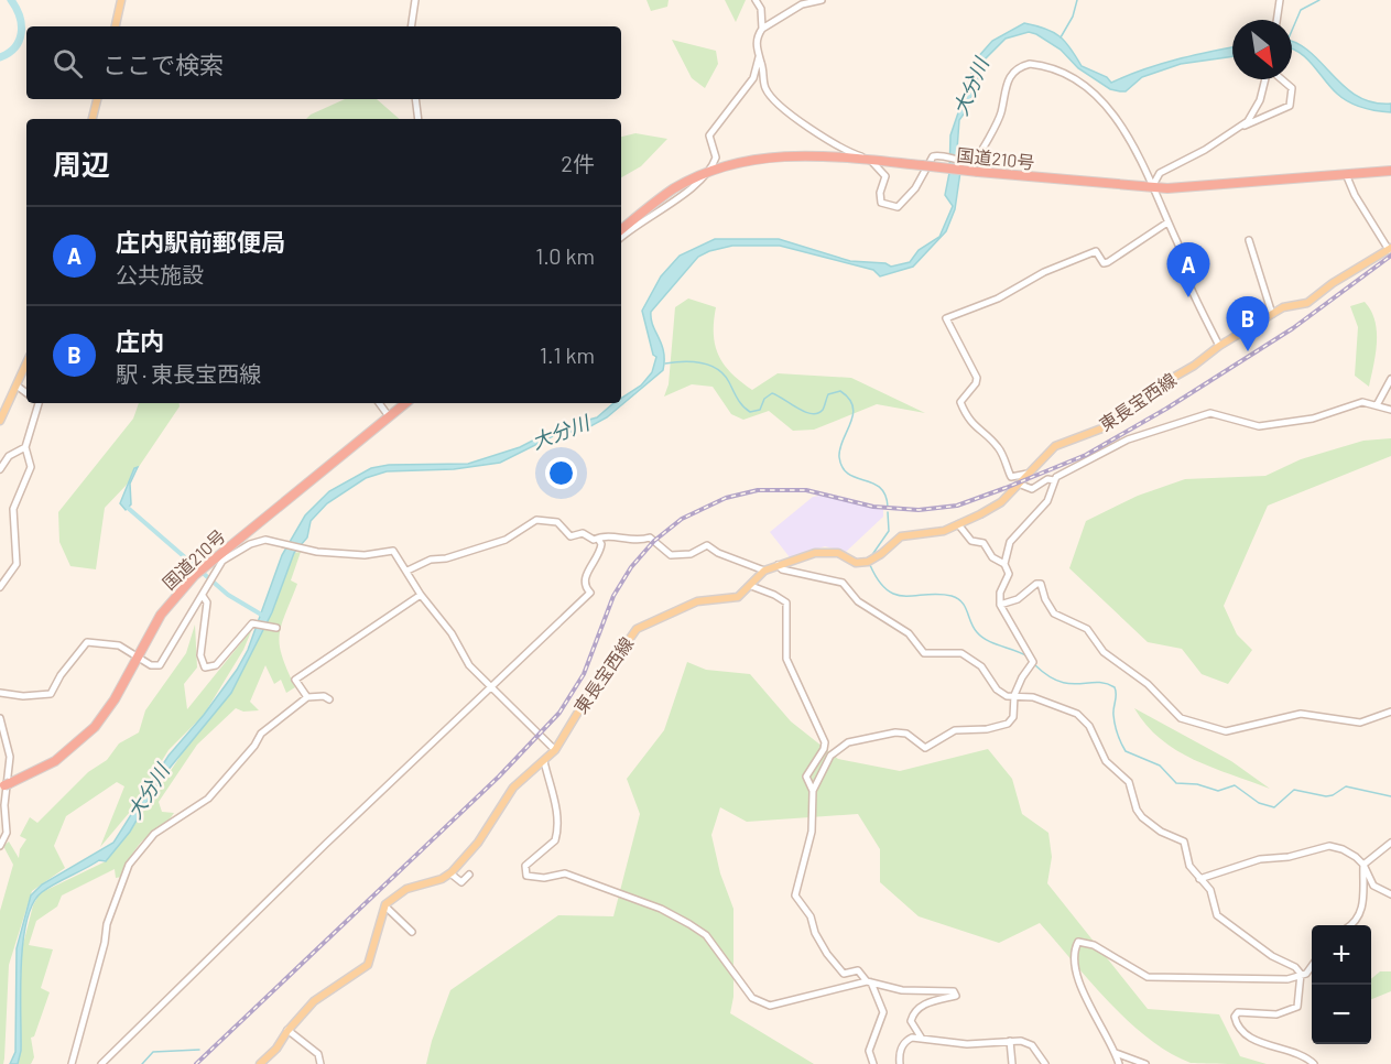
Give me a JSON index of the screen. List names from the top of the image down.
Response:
{
  "streets": {
    "highway": ["国道210号"],
    "main road": ["東長宝西線"]
  },
  "water": ["大分川"],
  "north": "bottom right",
  "page": {
    "search": "ここで検索",
    "heading": ["周辺", "2件"],
    "list": [
      {
        "mark": "A",
        "name": "庄内駅前郵便局",
        "note": "公共施設",
        "value": "1.0 km"
      },
      {
        "mark": "B",
        "name": "庄内",
        "note": "駅 · 東長宝西線",
        "value": "1.1 km"
      }
    ],
    "pins": ["A", "B"],
    "map_buttons": ["+", "−"]
  }
}
